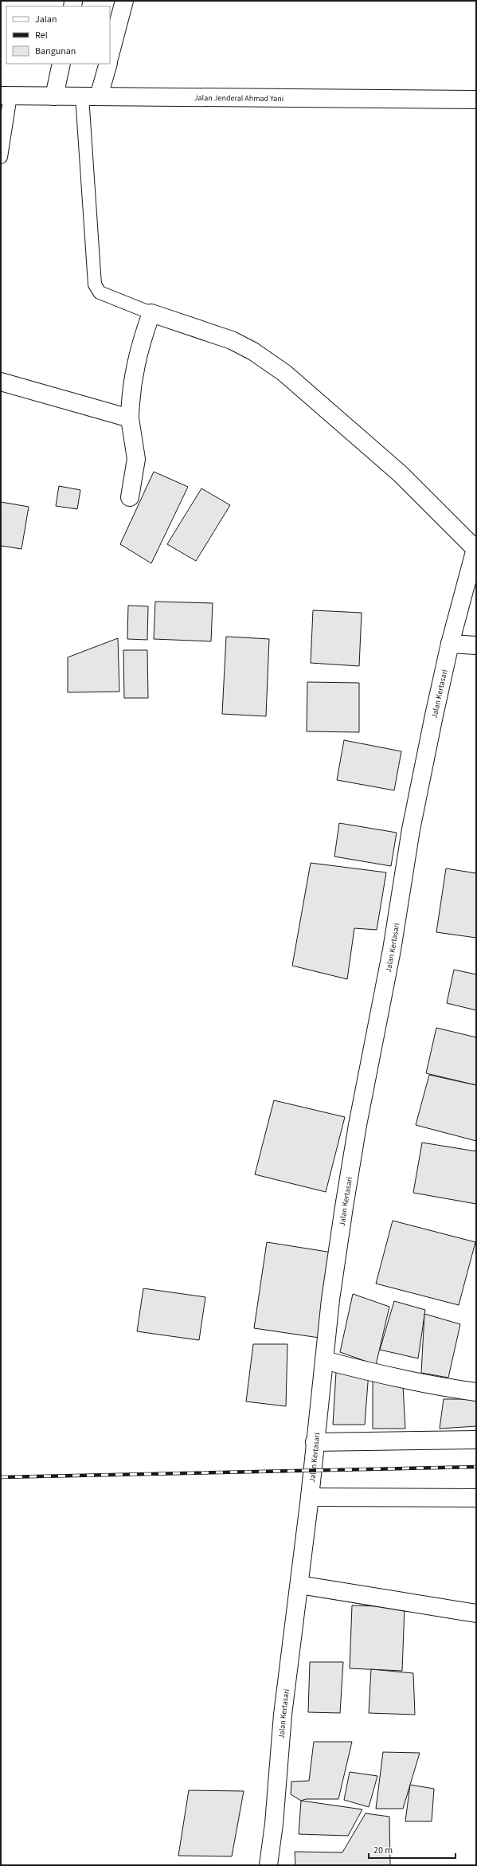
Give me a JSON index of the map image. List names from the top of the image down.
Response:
{
  "streets": {
    "main road": ["Jalan Jenderal Ahmad Yani", "Jalan Kertasari"]
  },
  "legend": ["Jalan", "Rel", "Bangunan"],
  "scale_bar": "20 m"
}
